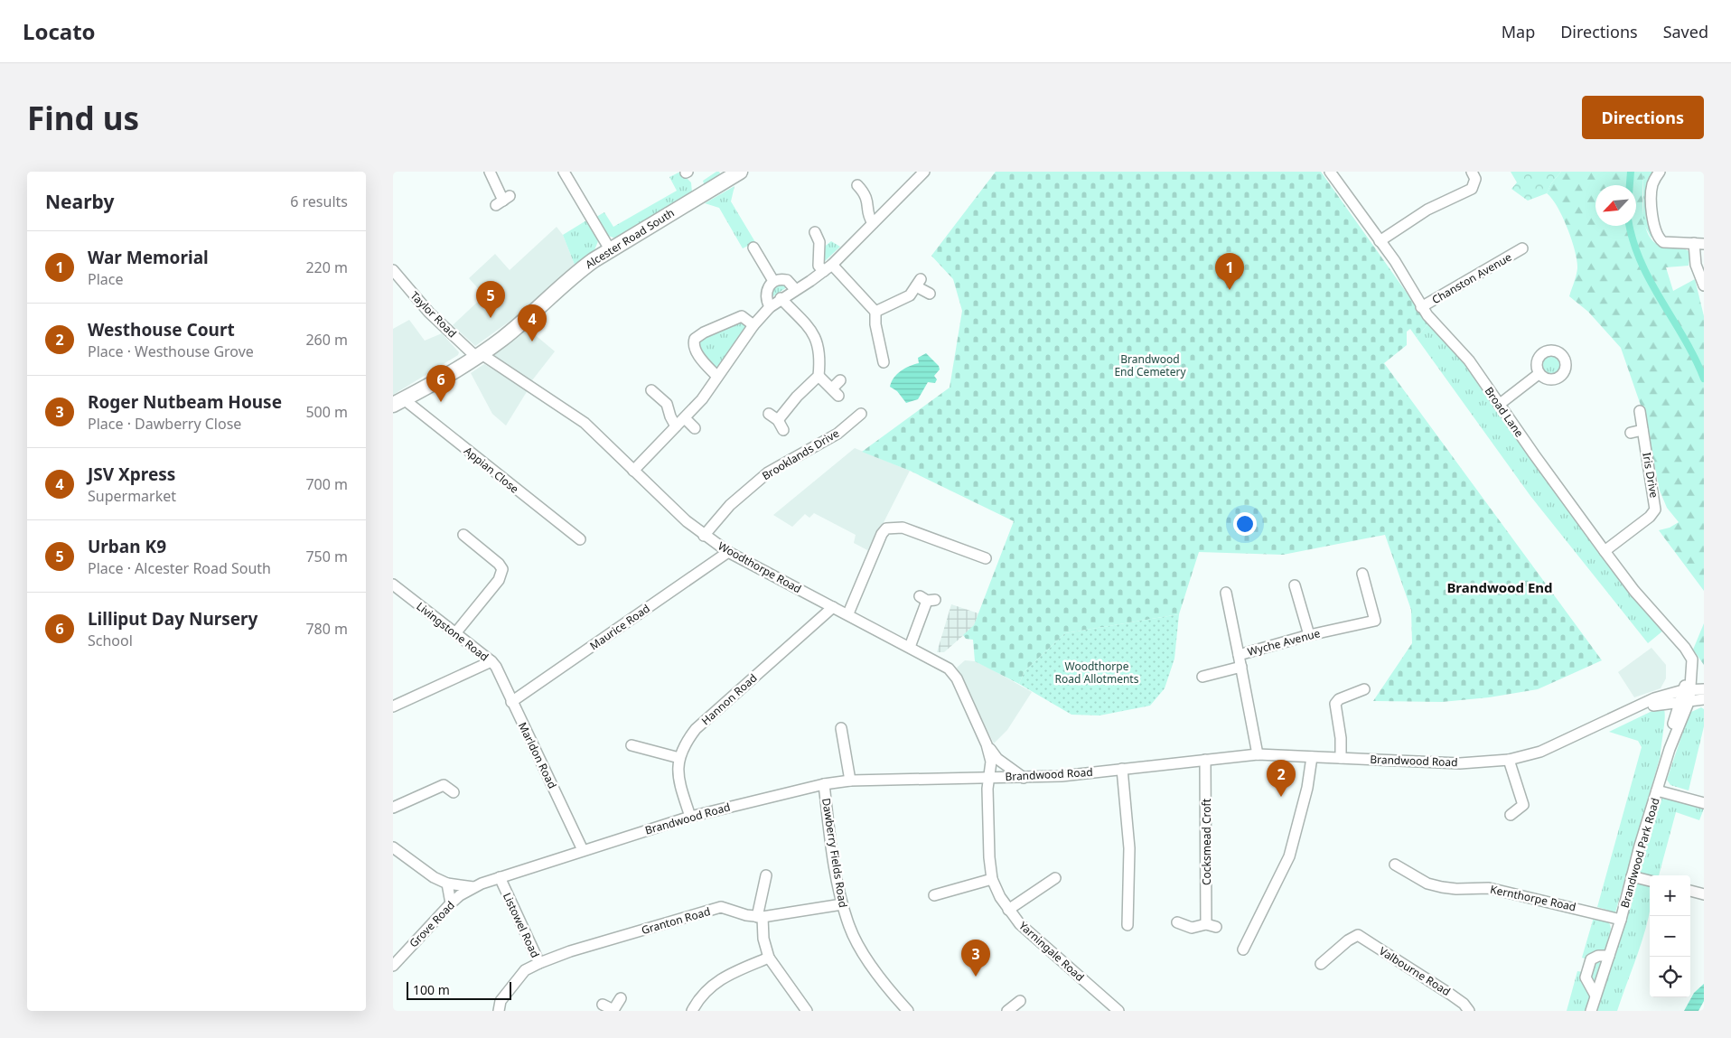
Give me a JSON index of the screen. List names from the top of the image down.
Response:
{
  "streets": {
    "highway": ["Alcester Road South"],
    "street": [
      "Chanston Avenue",
      "Taylor Road",
      "Broad Lane",
      "Brooklands Drive",
      "Appian Close",
      "Iris Drive",
      "Woodthorpe Road",
      "Maurice Road",
      "Livingstone Road",
      "Wyche Avenue",
      "Hannon Road",
      "Marldon Road",
      "Brandwood Road",
      "Cocksmead Croft",
      "Dawberry Fields Road",
      "Brandwood Park Road",
      "Kernthorpe Road",
      "Granton Road",
      "Grove Road",
      "Listowel Road",
      "Yarningale Road",
      "Valbourne Road"
    ]
  },
  "crossings": [
    ["Alcester Road South", "Taylor Road"],
    ["Alcester Road South", "Appian Close"],
    ["Alcester Road South", "Woodthorpe Road"],
    ["Chanston Avenue", "Broad Lane"],
    ["Taylor Road", "Woodthorpe Road"],
    ["Broad Lane", "Iris Drive"],
    ["Brooklands Drive", "Woodthorpe Road"],
    ["Woodthorpe Road", "Maurice Road"],
    ["Woodthorpe Road", "Hannon Road"],
    ["Woodthorpe Road", "Brandwood Road"],
    ["Woodthorpe Road", "Yarningale Road"],
    ["Maurice Road", "Marldon Road"],
    ["Livingstone Road", "Marldon Road"],
    ["Wyche Avenue", "Brandwood Road"],
    ["Hannon Road", "Brandwood Road"],
    ["Marldon Road", "Brandwood Road"],
    ["Brandwood Road", "Cocksmead Croft"],
    ["Brandwood Road", "Dawberry Fields Road"],
    ["Brandwood Road", "Brandwood Park Road"],
    ["Brandwood Road", "Grove Road"],
    ["Brandwood Road", "Listowel Road"],
    ["Brandwood Road", "Yarningale Road"],
    ["Dawberry Fields Road", "Granton Road"],
    ["Brandwood Park Road", "Kernthorpe Road"],
    ["Granton Road", "Listowel Road"]
  ],
  "districts": ["Brandwood End"],
  "parks": ["Brandwood End Cemetery", "Woodthorpe Road Allotments"],
  "scale_bar": "100 m",
  "north": "bottom left",
  "page": {
    "header": "Locato",
    "nav": ["Map", "Directions", "Saved"],
    "buttons": "Directions",
    "title": "Find us",
    "heading": ["Nearby", "6 results"],
    "list": [
      {
        "mark": "1",
        "name": "War Memorial",
        "note": "Place",
        "value": "220 m"
      },
      {
        "mark": "2",
        "name": "Westhouse Court",
        "note": "Place · Westhouse Grove",
        "value": "260 m"
      },
      {
        "mark": "3",
        "name": "Roger Nutbeam House",
        "note": "Place · Dawberry Close",
        "value": "500 m"
      },
      {
        "mark": "4",
        "name": "JSV Xpress",
        "note": "Supermarket",
        "value": "700 m"
      },
      {
        "mark": "5",
        "name": "Urban K9",
        "note": "Place · Alcester Road South",
        "value": "750 m"
      },
      {
        "mark": "6",
        "name": "Lilliput Day Nursery",
        "note": "School",
        "value": "780 m"
      }
    ],
    "pins": [
      "1",
      "5",
      "4",
      "6",
      "2",
      "3"
    ],
    "map_buttons": ["+", "−"],
    "scale": "100 m"
  }
}
